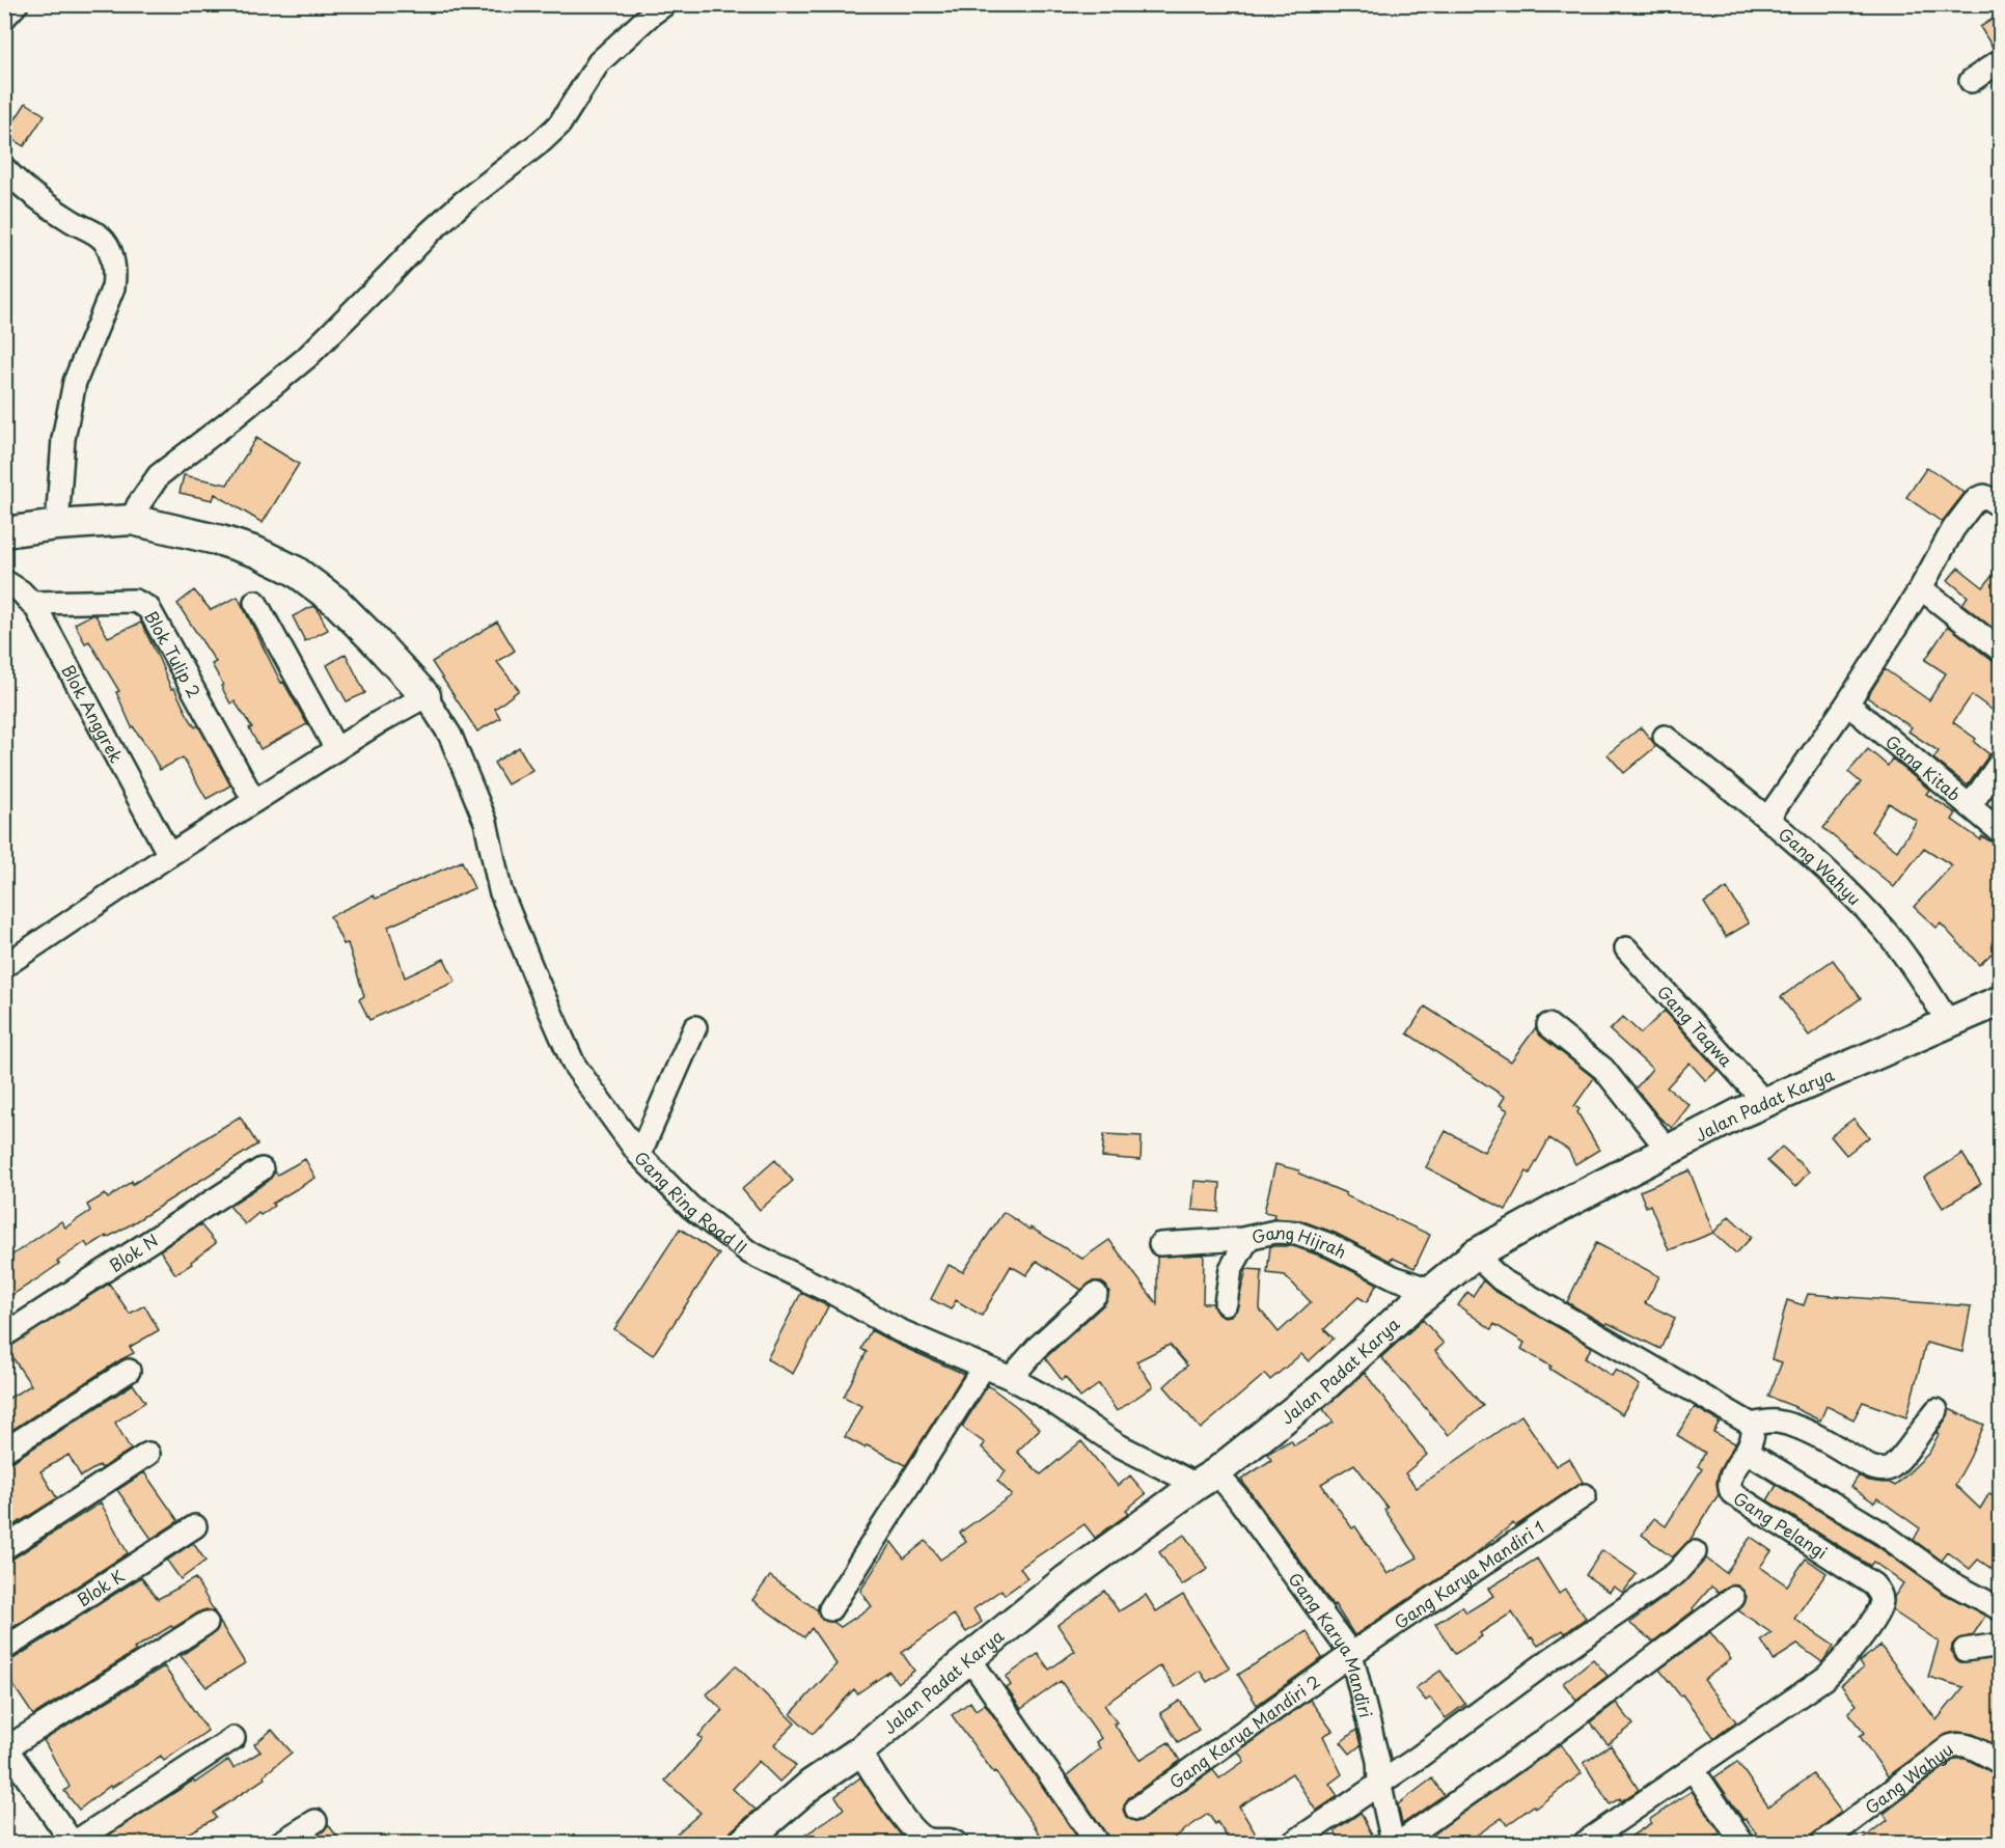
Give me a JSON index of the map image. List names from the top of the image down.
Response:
{
  "streets": {
    "main road": ["Jalan Padat Karya"],
    "street": [
      "Blok Tulip 2",
      "Blok Anggrek",
      "Gang Kitab",
      "Gang Wahyu",
      "Gang Taqwa",
      "Gang Ring Road II",
      "Gang Hijrah",
      "Blok N",
      "Gang Pelangi",
      "Gang Karya Mandiri 1",
      "Blok K",
      "Gang Karya Mandiri",
      "Gang Karya Mandiri 2"
    ]
  },
  "crossings": [
    ["Blok Tulip 2", "Blok Anggrek"],
    ["Gang Wahyu", "Jalan Padat Karya"],
    ["Gang Taqwa", "Jalan Padat Karya"],
    ["Jalan Padat Karya", "Gang Ring Road II"],
    ["Jalan Padat Karya", "Gang Hijrah"],
    ["Jalan Padat Karya", "Gang Karya Mandiri"],
    ["Gang Ring Road II", "Gang Karya Mandiri"],
    ["Gang Karya Mandiri 1", "Gang Karya Mandiri"],
    ["Gang Karya Mandiri 1", "Gang Karya Mandiri 2"],
    ["Gang Karya Mandiri", "Gang Karya Mandiri 2"]
  ]
}
